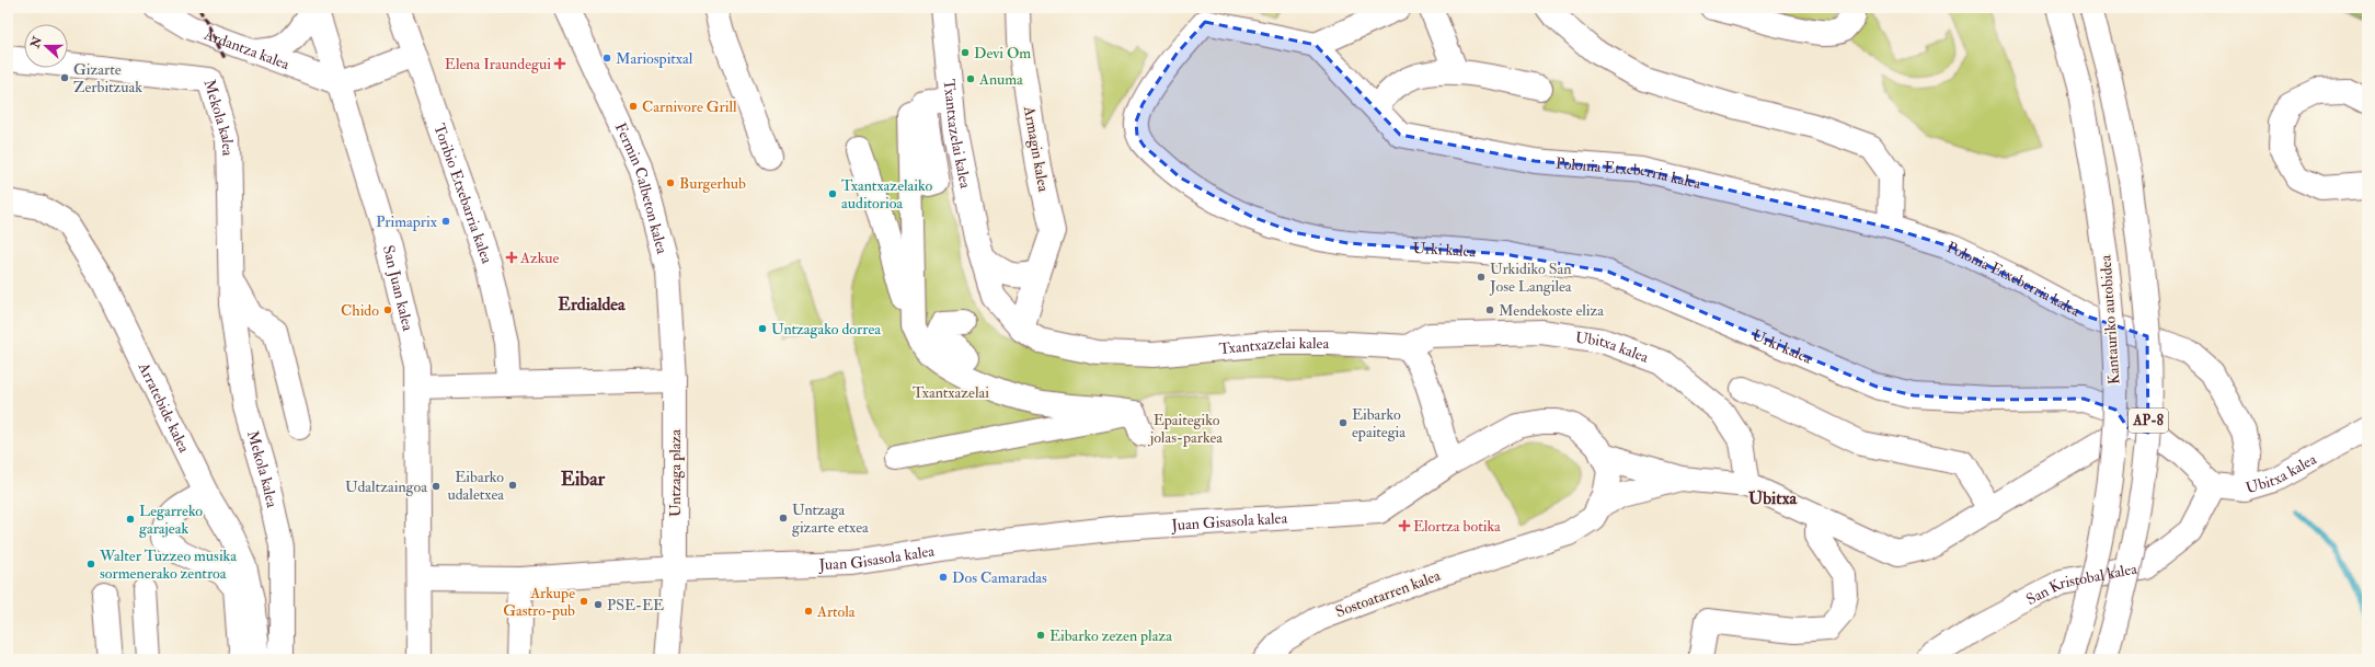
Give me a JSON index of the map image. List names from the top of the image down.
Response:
{
  "streets": {
    "main road": [
      "Ardantza kalea",
      "Mekola kalea",
      "Txantxazelai kalea",
      "Armagin kalea",
      "Polonia Etxeberria kalea",
      "Fermin Calbeton kalea",
      "Toribio Etxebarria kalea",
      "Urki kalea",
      "San Juan kalea",
      "Kantauriko autobidea",
      "Ubitxa kalea",
      "Arratebide kalea",
      "AP-8",
      "Untzaga plaza",
      "Juan Gisasola kalea",
      "San Kristobal kalea",
      "Sostoatarren kalea"
    ]
  },
  "crossings": [
    ["Ardantza kalea", "San Juan kalea"],
    ["Txantxazelai kalea", "Ubitxa kalea"],
    ["Polonia Etxeberria kalea", "Urki kalea"],
    ["Polonia Etxeberria kalea", "Ubitxa kalea"],
    ["Fermin Calbeton kalea", "Untzaga plaza"],
    ["Ubitxa kalea", "San Kristobal kalea"],
    ["Untzaga plaza", "Juan Gisasola kalea"],
    ["Juan Gisasola kalea", "Sostoatarren kalea"]
  ],
  "districts": ["Erdialdea", "Eibar", "Ubitxa"],
  "parks": ["Txantxazelai", "Epaitegiko jolas-parkea"],
  "places": {
    "other": [
      "Devi Om",
      "Mariospitxal",
      "Gizarte Zerbitzuak",
      "Anuma",
      "Carnivore Grill",
      "Burgerhub",
      "Txantxazelaiko auditorioa",
      "Primaprix",
      "Urkidiko San Jose Langilea",
      "Chido",
      "Mendekoste eliza",
      "Untzagako dorrea",
      "Eibarko epaitegia",
      "Eibarko udaletxea",
      "Udaltzaingoa",
      "Untzaga gizarte etxea",
      "Legarreko garajeak",
      "Walter Tuzzeo musika sormenerako zentroa",
      "Dos Camaradas",
      "Arkupe Gastro-pub",
      "PSE-EE",
      "Artola",
      "Eibarko zezen plaza"
    ],
    "health": ["Elena Iraundegui", "Azkue", "Elortza botika"]
  },
  "north": "left"
}
